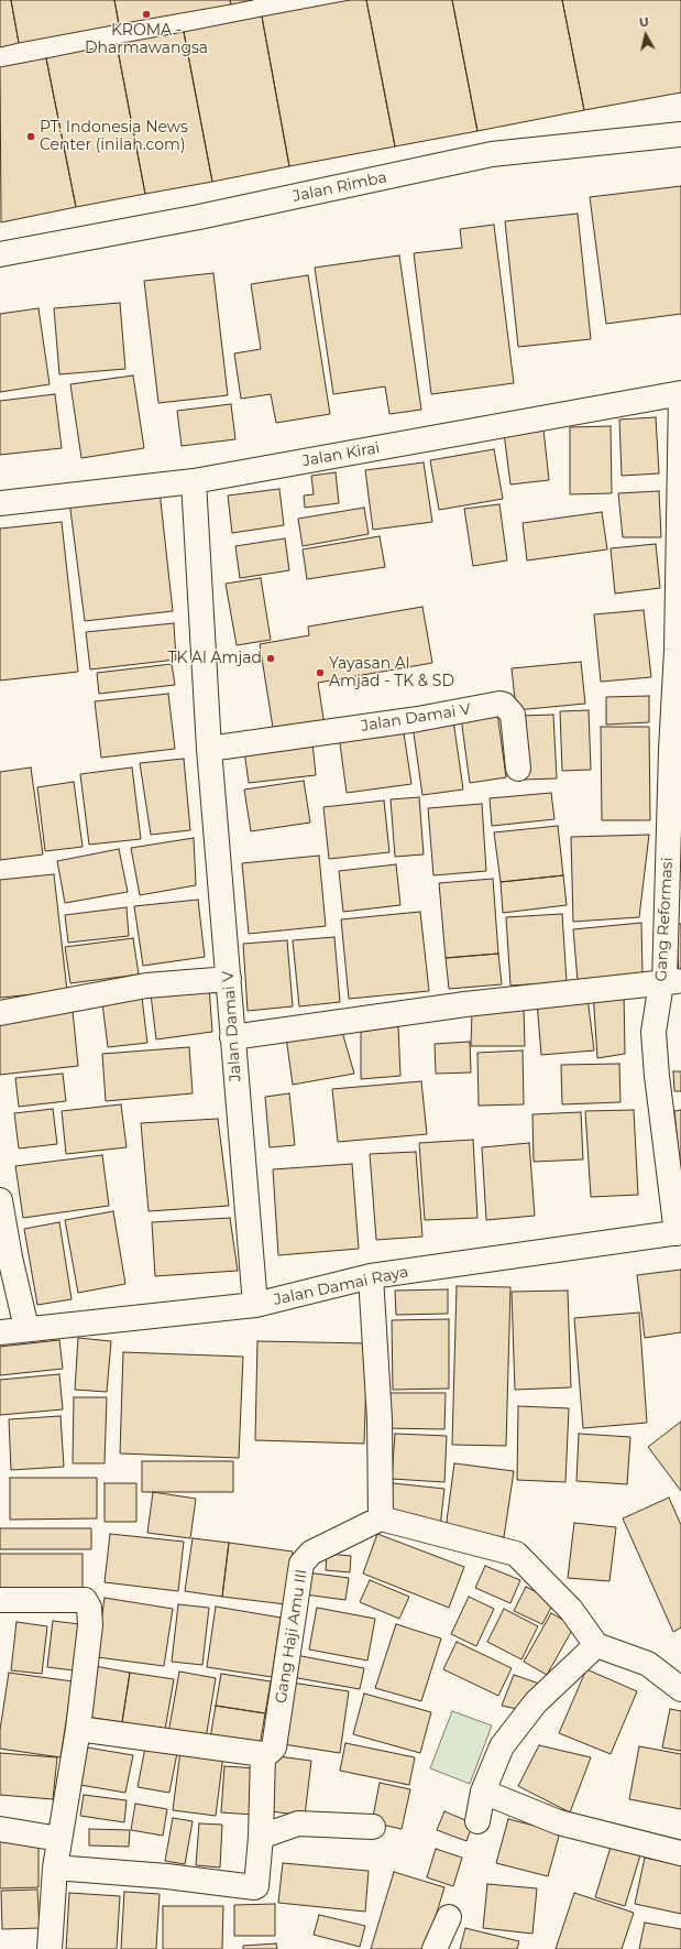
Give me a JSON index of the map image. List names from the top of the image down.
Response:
{
  "streets": {
    "street": [
      "Jalan Rimba",
      "Jalan Kirai",
      "Jalan Damai V",
      "Gang Reformasi",
      "Jalan Damai Raya",
      "Gang Haji Amu III"
    ]
  },
  "crossings": [
    ["Jalan Kirai", "Jalan Damai V"],
    ["Jalan Kirai", "Gang Reformasi"],
    ["Jalan Damai V", "Jalan Damai Raya"],
    ["Gang Reformasi", "Jalan Damai Raya"]
  ],
  "places": [
    "KROMA - Dharmawangsa",
    "PT. Indonesia News Center (inilah.com)",
    "TK Al Amjad",
    "Yayasan Al Amjad - TK & SD"
  ],
  "north": "top"
}
